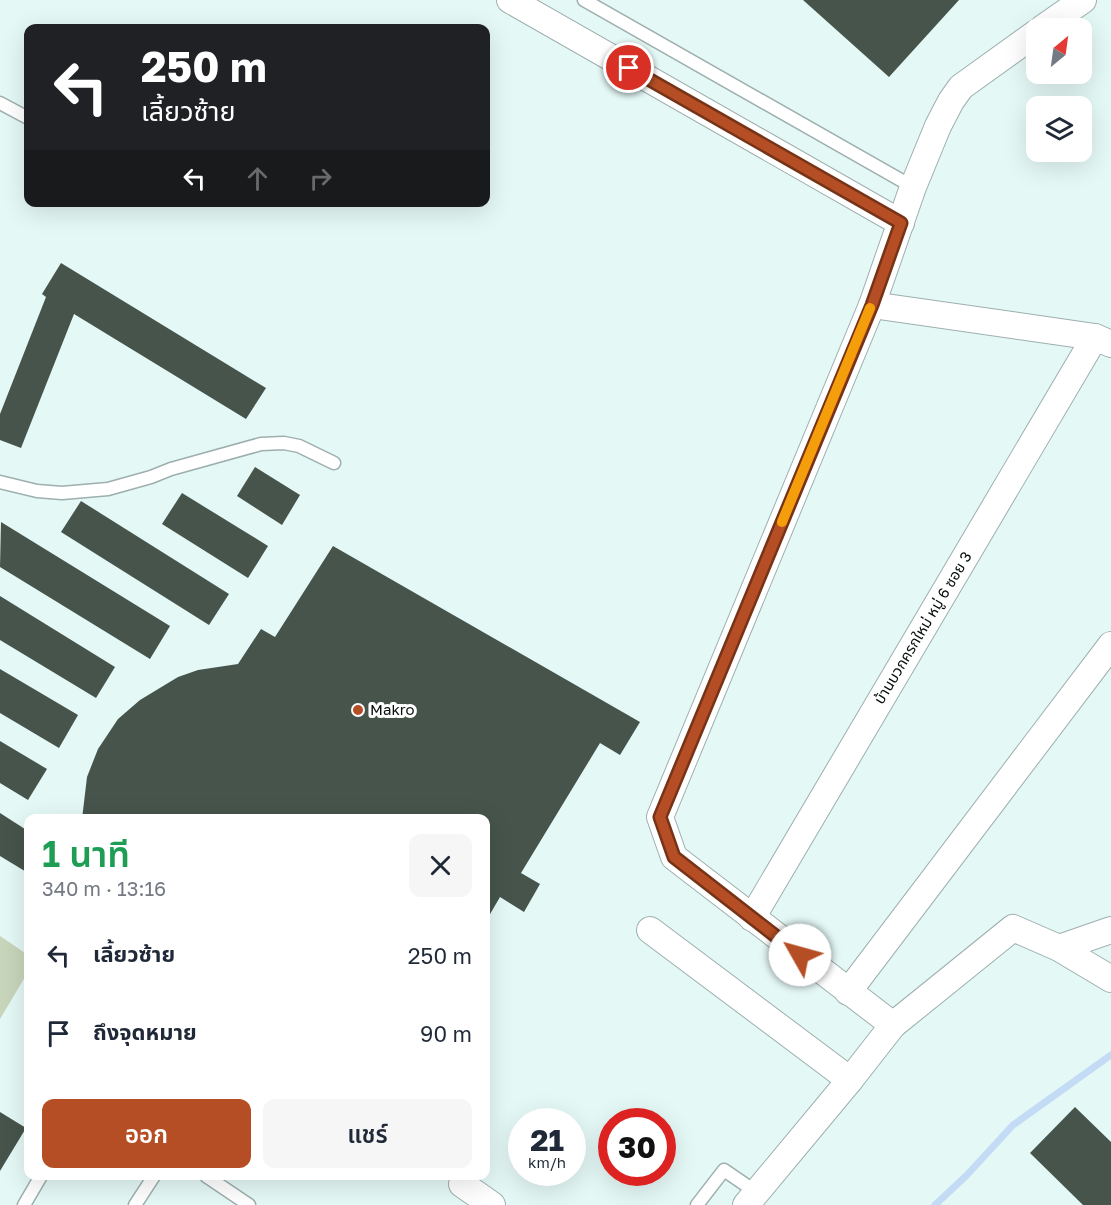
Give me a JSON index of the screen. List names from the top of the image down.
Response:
{
  "streets": {
    "street": ["บ้านบวกครกใหม่ หมู่ 6 ซอย 3"]
  },
  "places": ["Makro"],
  "north": "top right",
  "page": {
    "turn": ["250 m", "เลี้ยวซ้าย"],
    "heading": ["1 นาที", "340 m · 13:16"],
    "list": [
      {
        "name": "เลี้ยวซ้าย",
        "value": "250 m"
      },
      {
        "name": "ถึงจุดหมาย",
        "value": "90 m"
      }
    ],
    "buttons": ["ออก", "แชร์"],
    "speed": "21 km/h",
    "limit": "30"
  }
}
